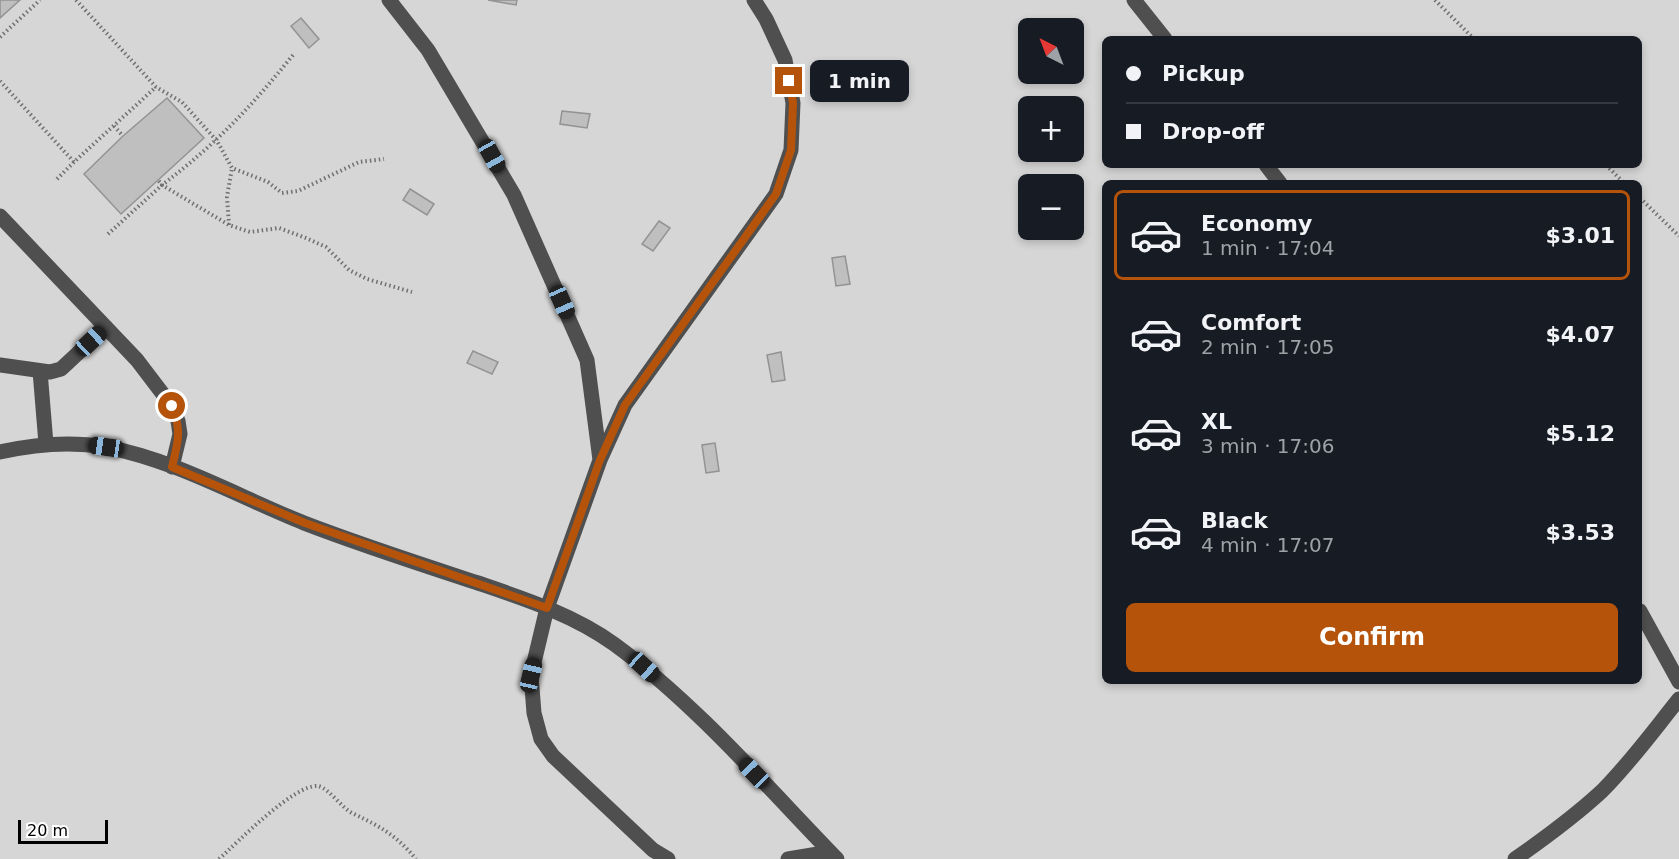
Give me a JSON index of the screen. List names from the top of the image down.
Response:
{
  "scale_bar": "20 m",
  "north": "top left",
  "page": {
    "map_buttons": ["+", "−"],
    "banner": ["Pickup", "Drop-off"],
    "bubble": "1 min",
    "list": [
      {
        "name": "Economy",
        "note": "1 min · 17:04",
        "value": "$3.01"
      },
      {
        "name": "Comfort",
        "note": "2 min · 17:05",
        "value": "$4.07"
      },
      {
        "name": "XL",
        "note": "3 min · 17:06",
        "value": "$5.12"
      },
      {
        "name": "Black",
        "note": "4 min · 17:07",
        "value": "$3.53"
      }
    ],
    "buttons": "Confirm",
    "scale": "20 m"
  }
}
